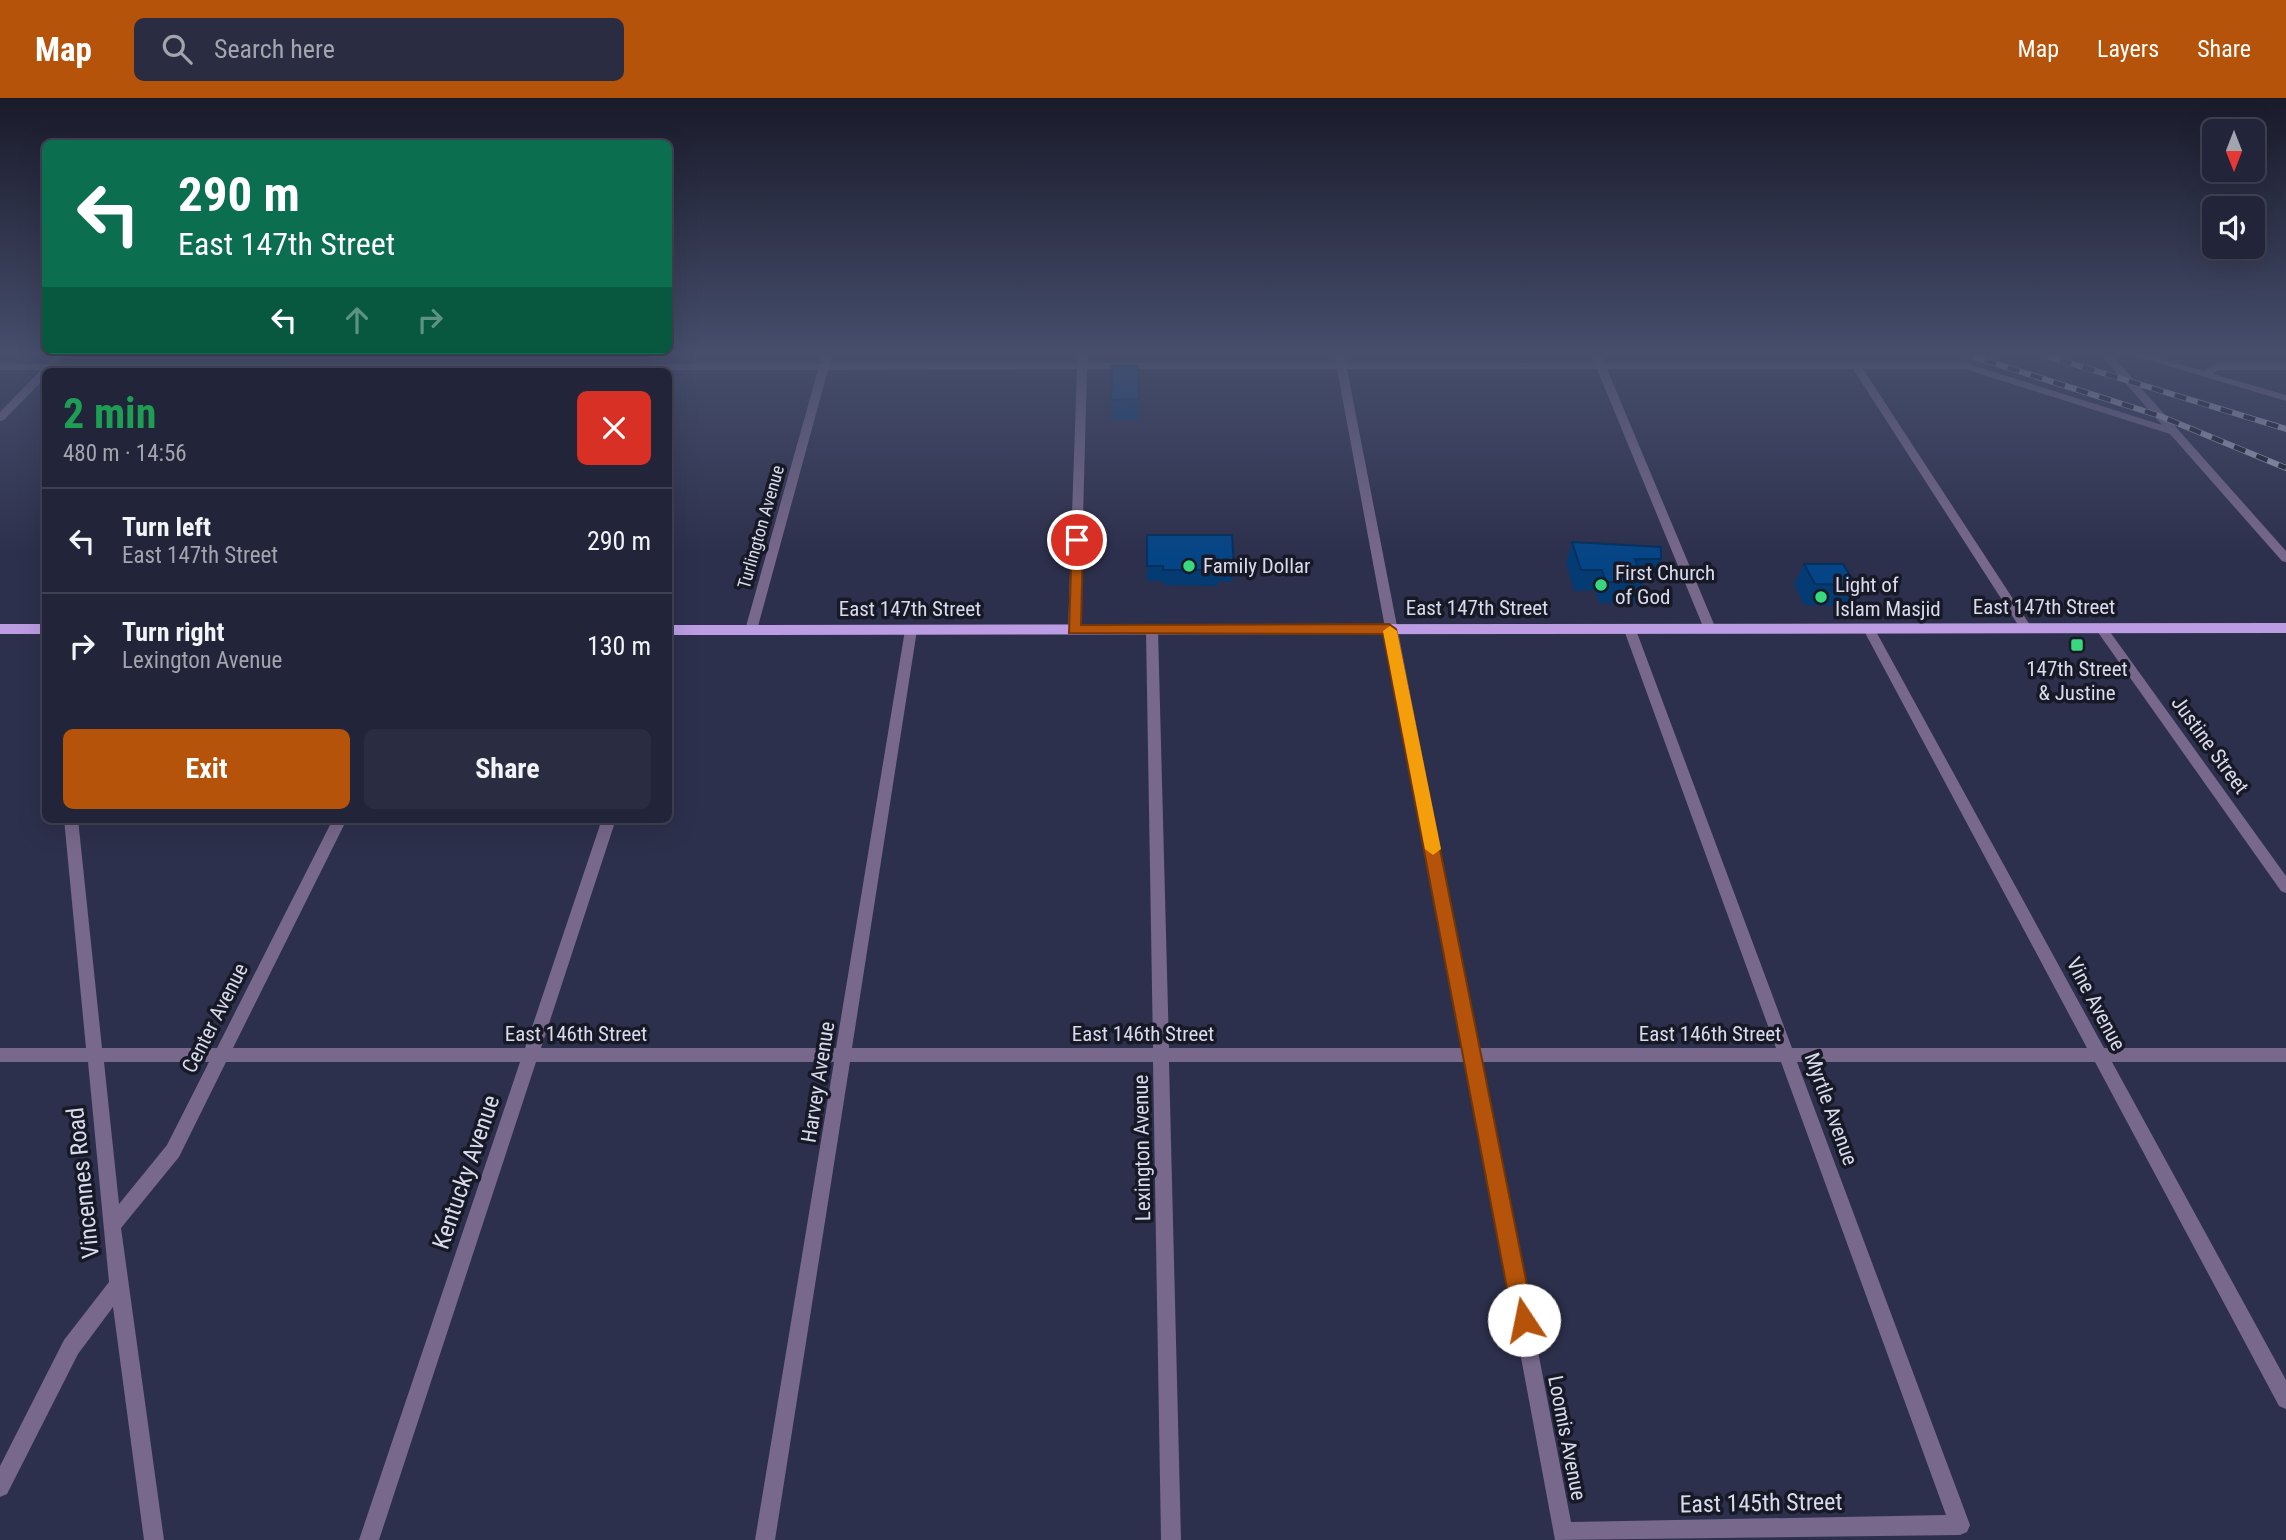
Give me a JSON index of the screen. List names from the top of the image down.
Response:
{
  "streets": {
    "main road": ["East 147th Street"],
    "street": [
      "Turlington Avenue",
      "Justine Street",
      "Vine Avenue",
      "Center Avenue",
      "East 146th Street",
      "Harvey Avenue",
      "Myrtle Avenue",
      "Lexington Avenue",
      "Kentucky Avenue",
      "Vincennes Road",
      "Loomis Avenue",
      "East 145th Street"
    ]
  },
  "crossings": [
    ["Turlington Avenue", "East 147th Street"],
    ["East 147th Street", "Justine Street"],
    ["East 147th Street", "Vine Avenue"],
    ["East 147th Street", "Harvey Avenue"],
    ["East 147th Street", "Myrtle Avenue"],
    ["East 147th Street", "Lexington Avenue"],
    ["East 147th Street", "Loomis Avenue"],
    ["Vine Avenue", "East 146th Street"],
    ["Center Avenue", "East 146th Street"],
    ["Center Avenue", "Vincennes Road"],
    ["East 146th Street", "Harvey Avenue"],
    ["East 146th Street", "Myrtle Avenue"],
    ["East 146th Street", "Lexington Avenue"],
    ["East 146th Street", "Kentucky Avenue"],
    ["East 146th Street", "Vincennes Road"],
    ["East 146th Street", "Loomis Avenue"],
    ["Myrtle Avenue", "East 145th Street"],
    ["Loomis Avenue", "East 145th Street"]
  ],
  "places": {
    "other": ["Family Dollar", "First Church of God", "Light of Islam Masjid"],
    "transit": ["147th Street & Justine"]
  },
  "north": "bottom",
  "page": {
    "header": "Map",
    "search": "Search here",
    "nav": ["Map", "Layers", "Share"],
    "turn": ["290 m", "East 147th Street"],
    "heading": ["2 min", "480 m · 14:56"],
    "list": [
      {
        "name": "Turn left",
        "note": "East 147th Street",
        "value": "290 m"
      },
      {
        "name": "Turn right",
        "note": "Lexington Avenue",
        "value": "130 m"
      }
    ],
    "buttons": ["Exit", "Share"]
  }
}
